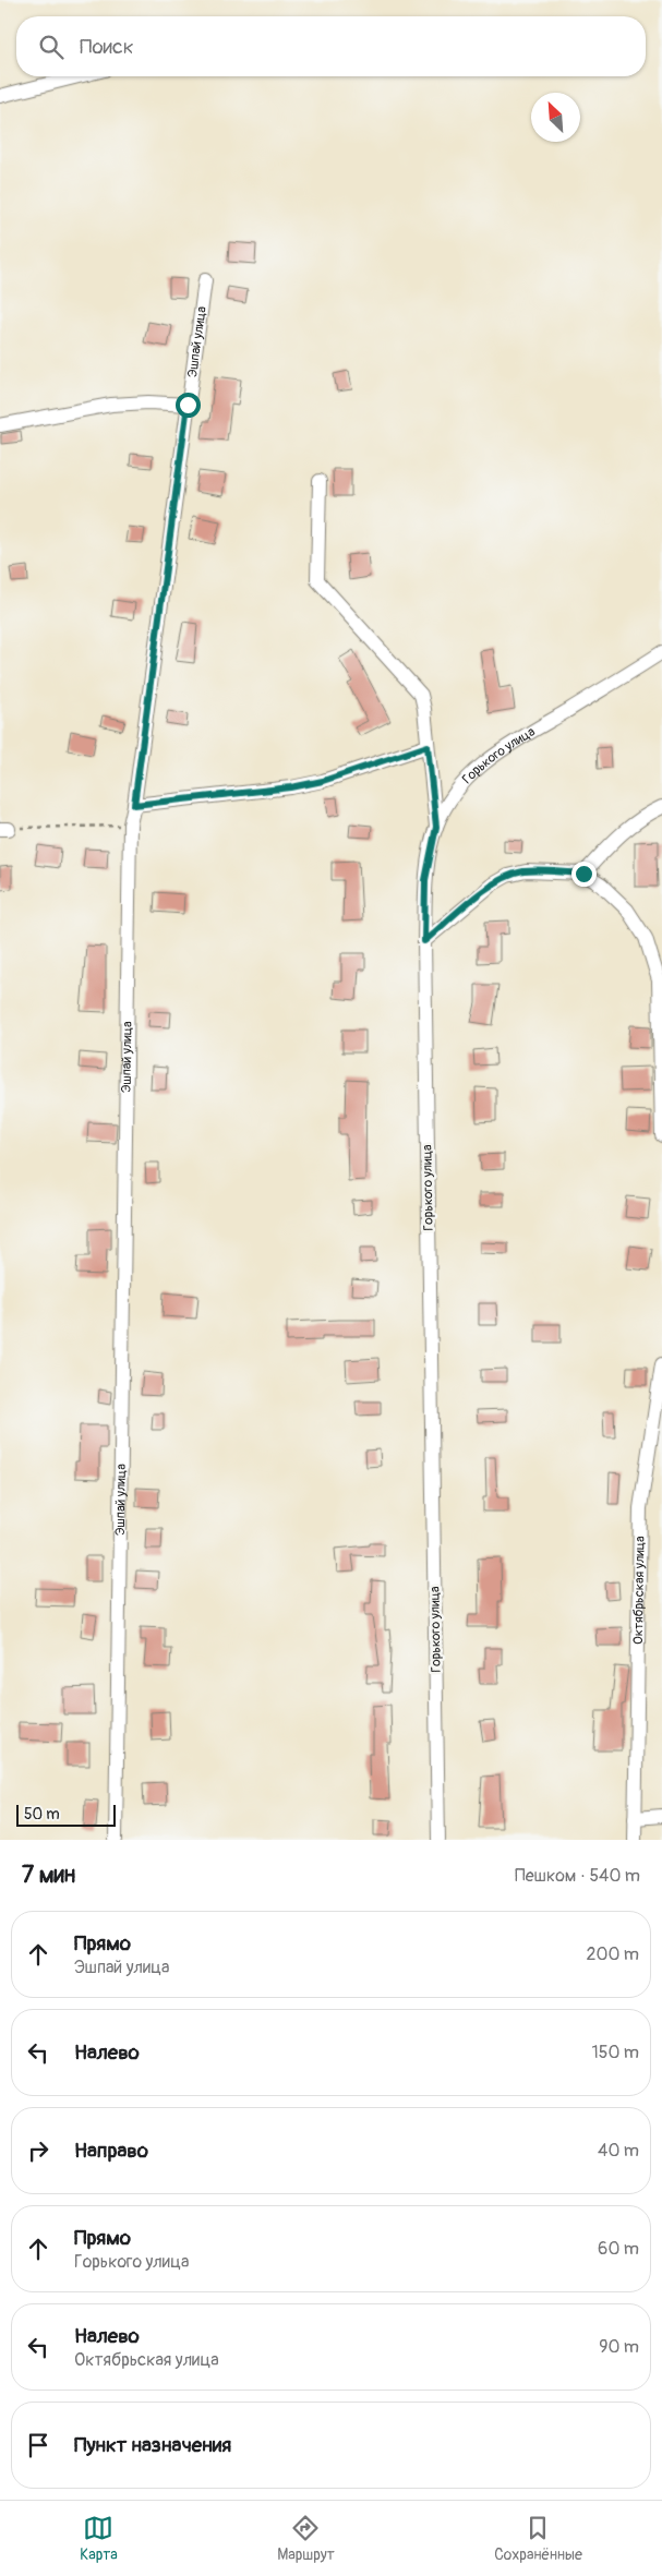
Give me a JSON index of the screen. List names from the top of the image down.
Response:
{
  "streets": {
    "street": ["Эшпай улица", "Горького улица", "Октябрьская улица"]
  },
  "scale_bar": "50 m",
  "north": "top left",
  "page": {
    "search": "Поиск",
    "scale": "50 m",
    "heading": ["7 мин", "Пешком · 540 m"],
    "list": [
      ["Прямо", "Эшпай улица", "200 m"],
      ["Налево", "150 m"],
      ["Направо", "40 m"],
      ["Прямо", "Горького улица", "60 m"],
      ["Налево", "Октябрьская улица", "90 m"],
      "Пункт назначения"
    ],
    "nav": ["Карта", "Маршрут", "Сохранённые"]
  }
}
